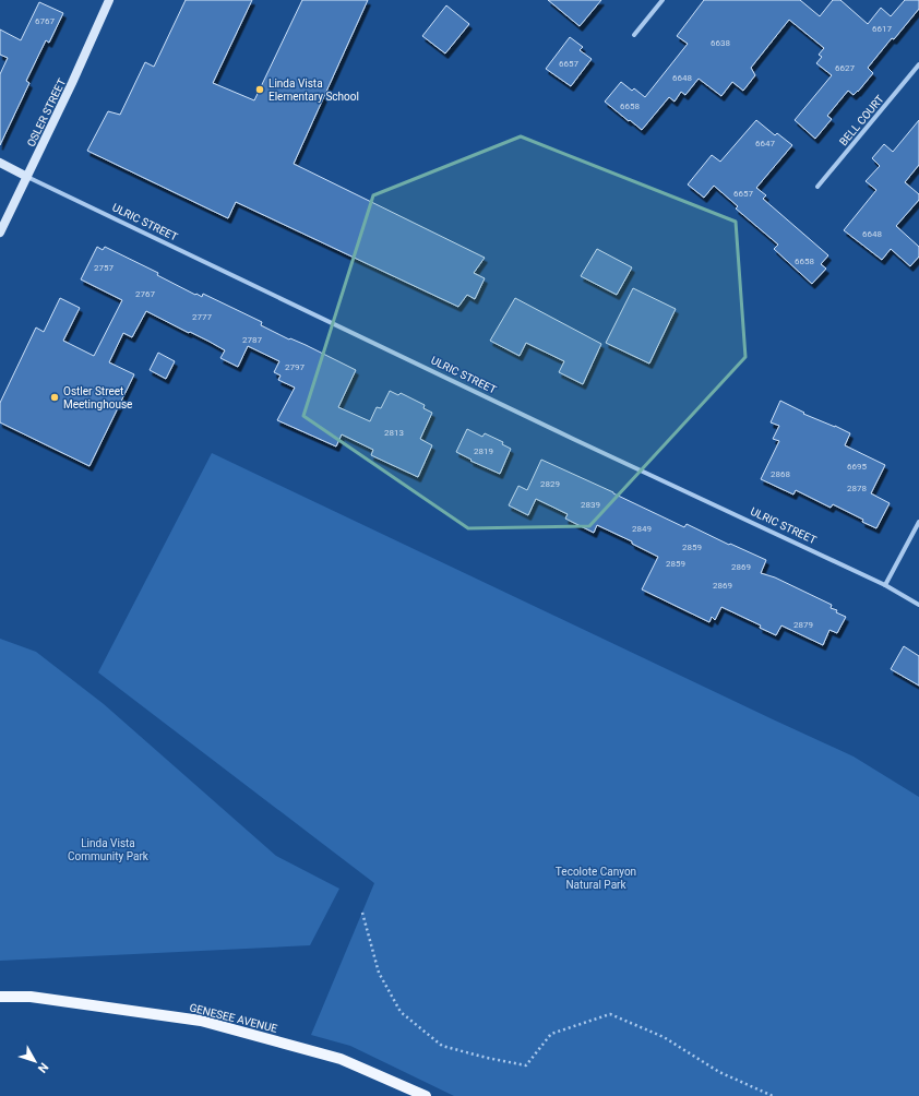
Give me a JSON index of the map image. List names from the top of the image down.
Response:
{
  "streets": {
    "main road": ["GENESEE AVENUE"],
    "street": ["OSLER STREET", "BELL COURT", "ULRIC STREET"]
  },
  "crossings": [
    ["OSLER STREET", "ULRIC STREET"]
  ],
  "parks": ["Linda Vista Community Park", "Tecolote Canyon Natural Park"],
  "places": ["Linda Vista Elementary School", "Ostler Street Meetinghouse"],
  "house_numbers": [
    "6767",
    "6617",
    "6638",
    "6657",
    "6627",
    "6648",
    "6658",
    "6647",
    "6657",
    "6648",
    "6658",
    "2757",
    "2767",
    "2777",
    "2787",
    "2797",
    "2813",
    "2819",
    "6695",
    "2868",
    "2829",
    "2878",
    "2839",
    "2849",
    "2859",
    "2859",
    "2869",
    "2869",
    "2879"
  ],
  "north": "bottom right"
}
